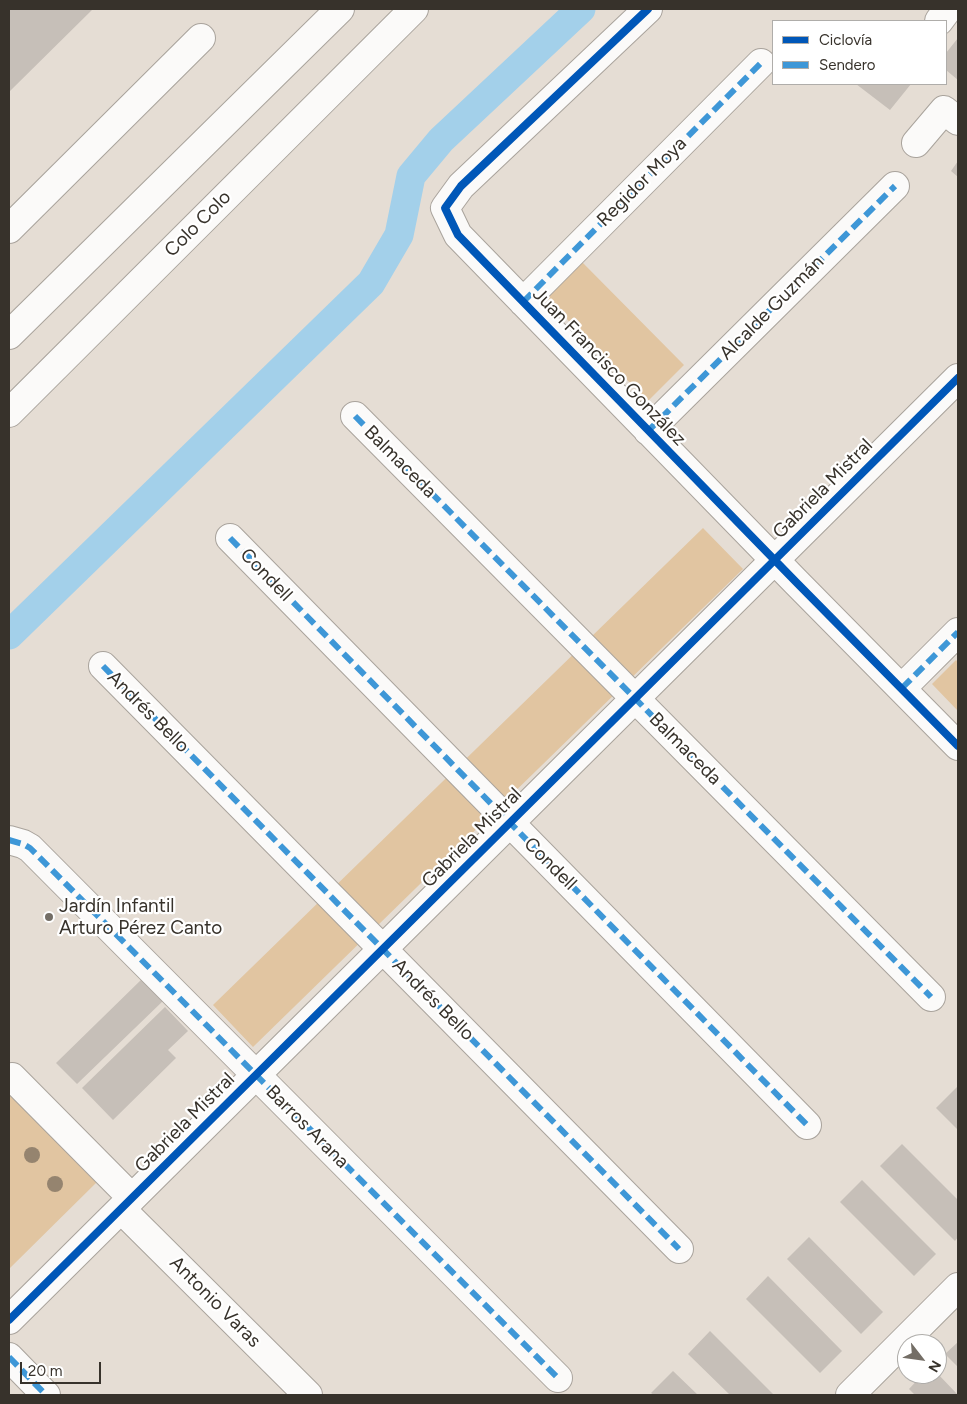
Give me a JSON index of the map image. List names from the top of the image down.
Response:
{
  "streets": {
    "street": [
      "Regidor Moya",
      "Colo Colo",
      "Alcalde Guzmán",
      "Juan Francisco González",
      "Balmaceda",
      "Gabriela Mistral",
      "Condell",
      "Andrés Bello",
      "Barros Arana",
      "Antonio Varas"
    ]
  },
  "crossings": [
    ["Regidor Moya", "Juan Francisco González"],
    ["Alcalde Guzmán", "Juan Francisco González"],
    ["Juan Francisco González", "Gabriela Mistral"],
    ["Balmaceda", "Gabriela Mistral"],
    ["Gabriela Mistral", "Condell"],
    ["Gabriela Mistral", "Andrés Bello"],
    ["Gabriela Mistral", "Barros Arana"],
    ["Gabriela Mistral", "Antonio Varas"]
  ],
  "places": ["Jardín Infantil Arturo Pérez Canto"],
  "legend": ["Ciclovía", "Sendero"],
  "scale_bar": "20 m",
  "north": "bottom right"
}
